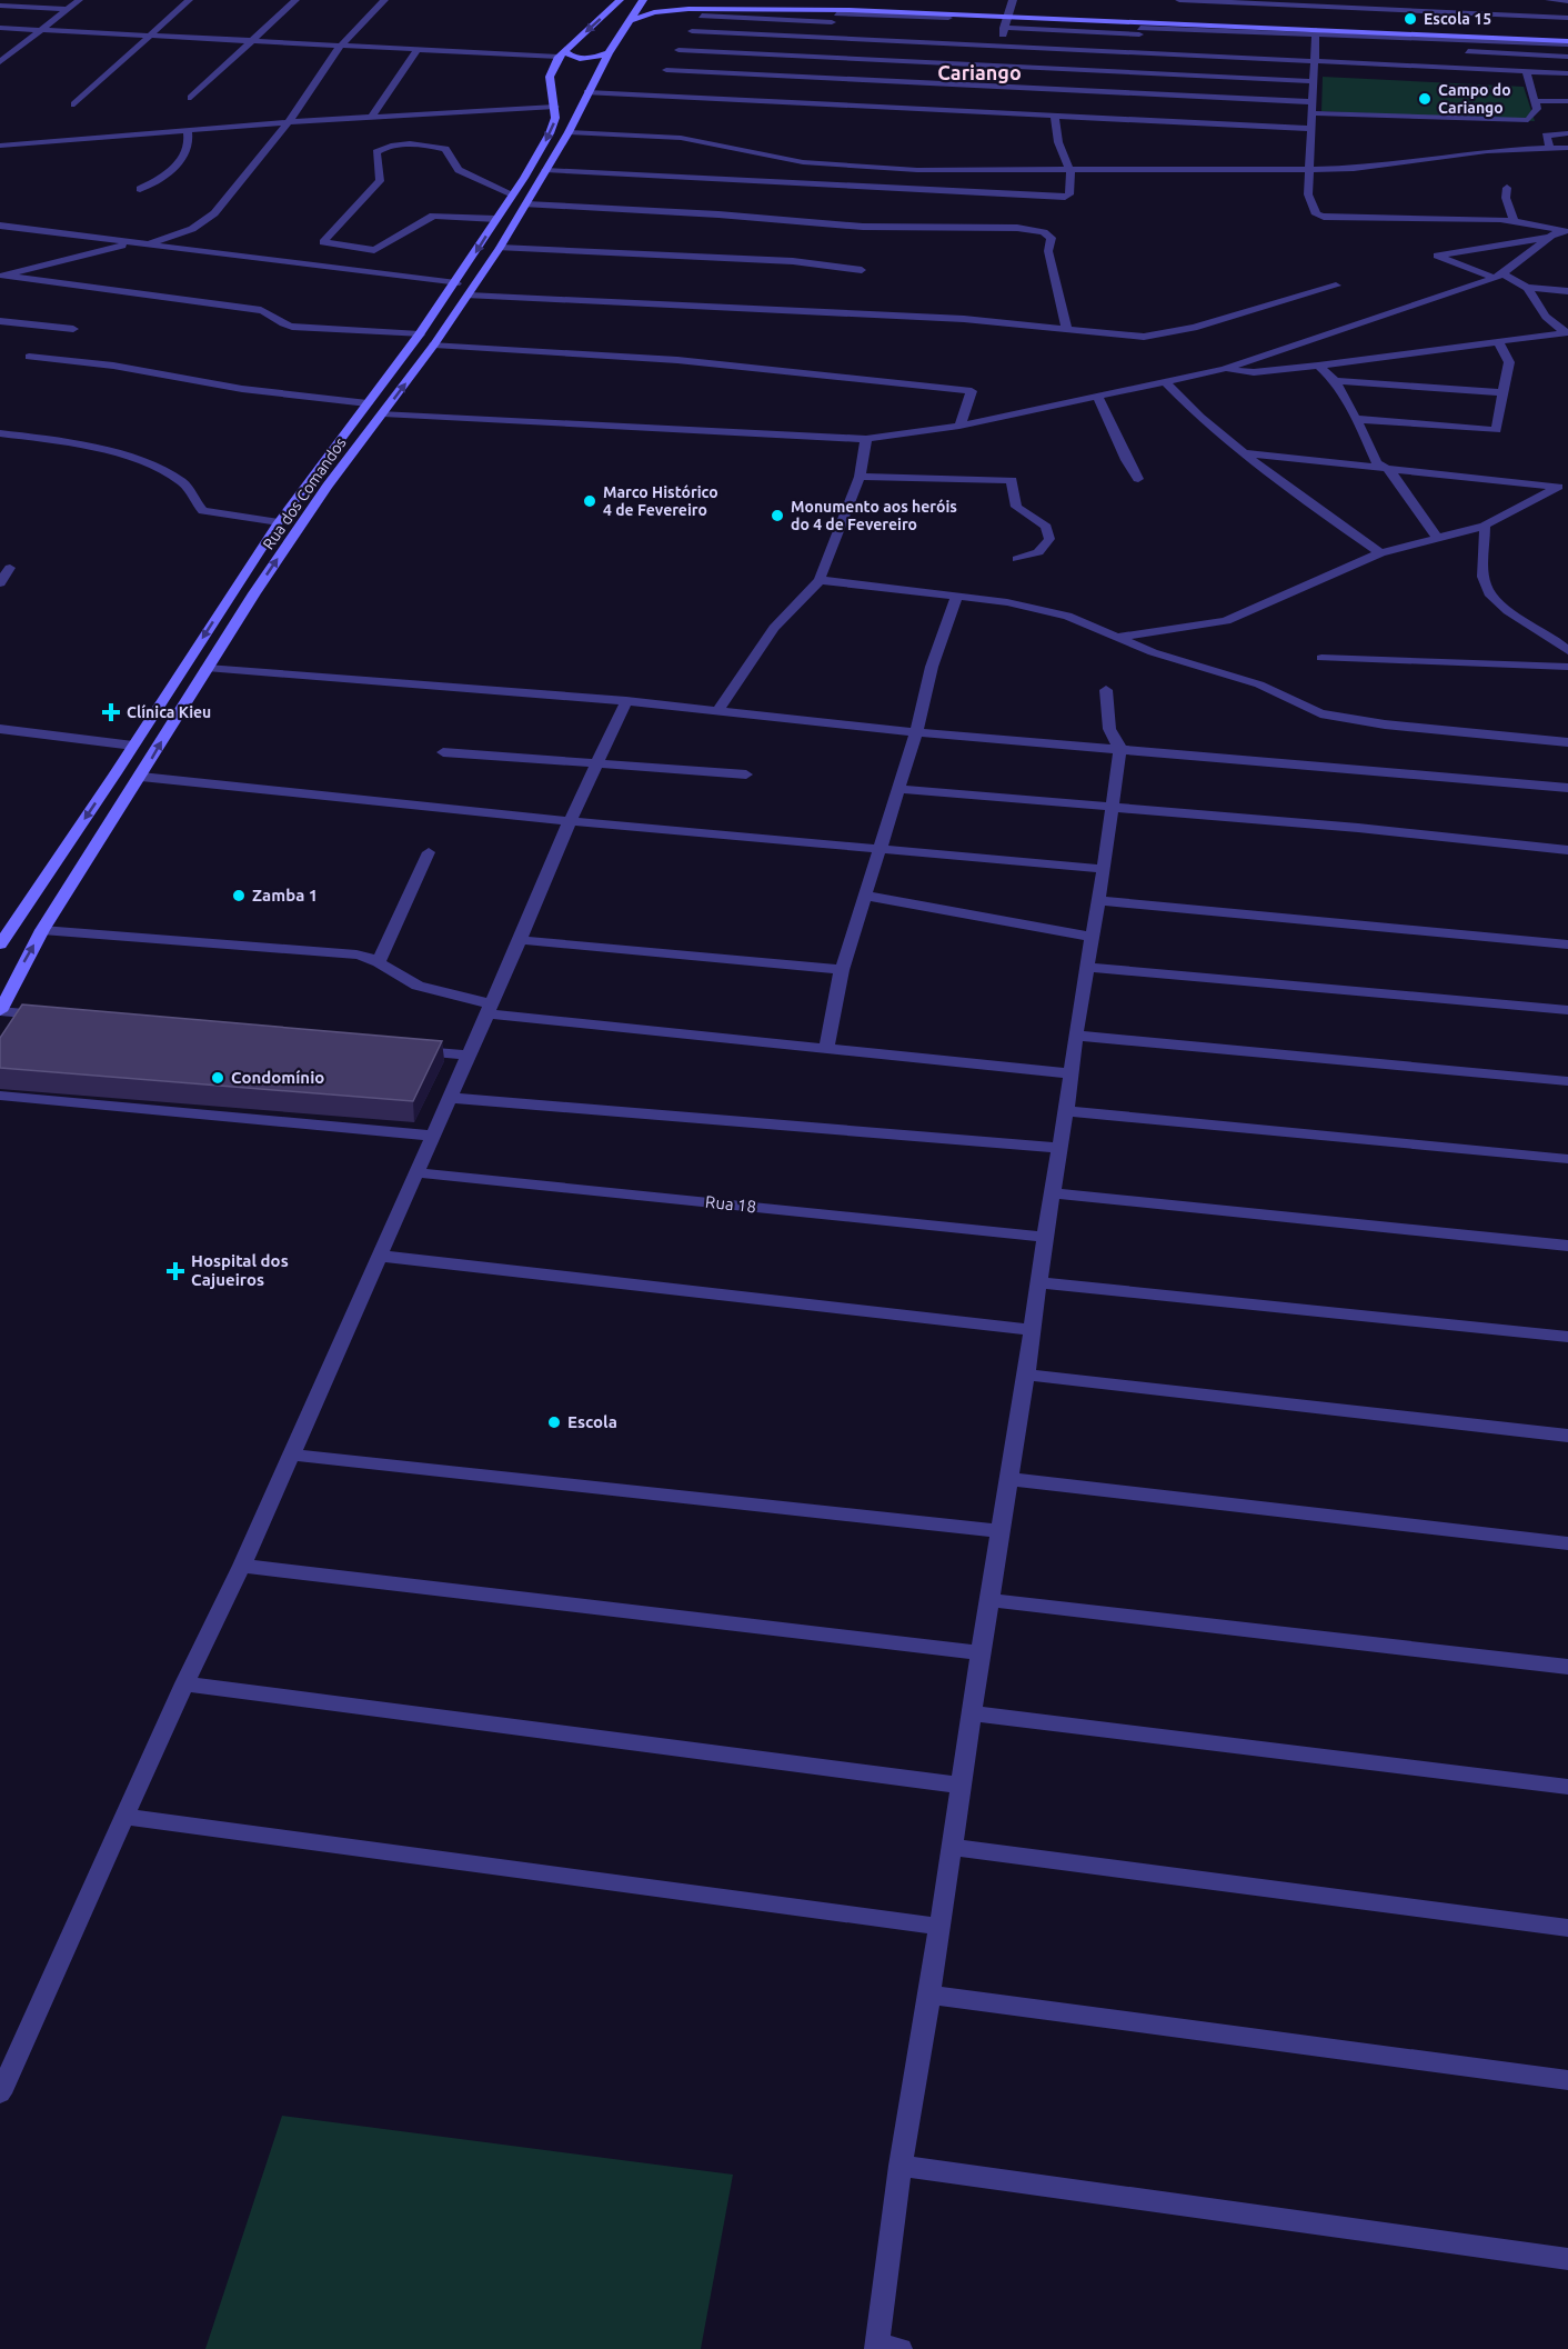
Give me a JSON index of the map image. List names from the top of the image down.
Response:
{
  "streets": {
    "main road": ["Rua dos Comandos"],
    "street": ["Rua 18"]
  },
  "districts": ["Cariango"],
  "places": {
    "other": [
      "Escola 15",
      "Campo do Cariango",
      "Marco Histórico 4 de Fevereiro",
      "Monumento aos heróis do 4 de Fevereiro",
      "Zamba 1",
      "Condomínio",
      "Escola"
    ],
    "health": ["Clínica Kieu", "Hospital dos Cajueiros"]
  }
}
